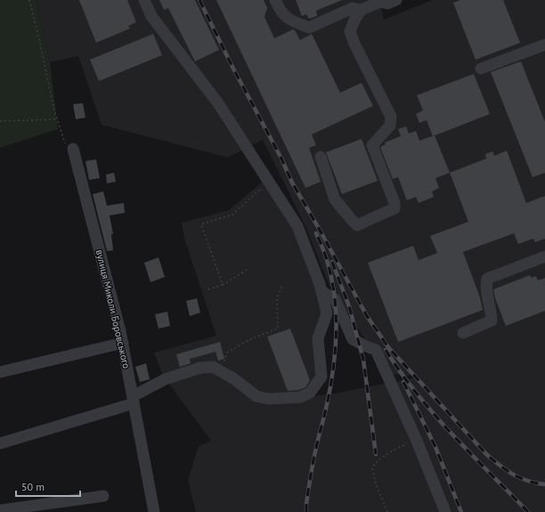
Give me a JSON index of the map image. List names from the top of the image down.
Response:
{
  "streets": {
    "street": ["вулиця Миколи Боровського"]
  },
  "scale_bar": "50 m"
}
